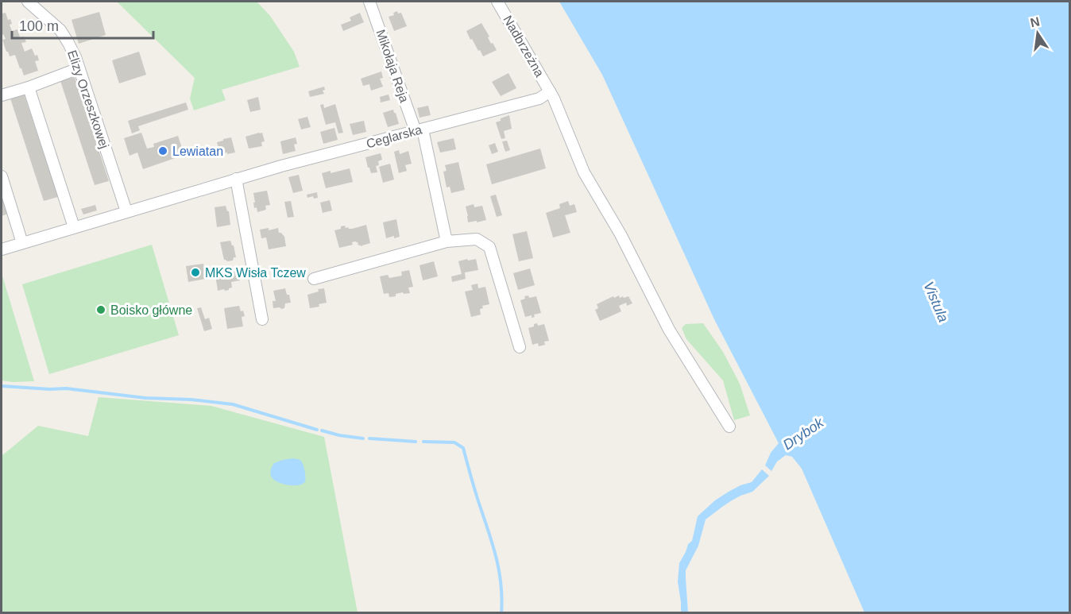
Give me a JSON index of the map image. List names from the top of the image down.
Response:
{
  "streets": {
    "street": [
      "Nadbrzeżna",
      "Mikołaja Reja",
      "Elizy Orzeszkowej",
      "Ceglarska"
    ]
  },
  "crossings": [
    ["Nadbrzeżna", "Ceglarska"],
    ["Mikołaja Reja", "Ceglarska"],
    ["Elizy Orzeszkowej", "Ceglarska"]
  ],
  "water": ["Vistula", "Drybok"],
  "places": ["Lewiatan", "MKS Wisła Tczew", "Boisko główne"],
  "scale_bar": "100 m",
  "north": "top"
}
